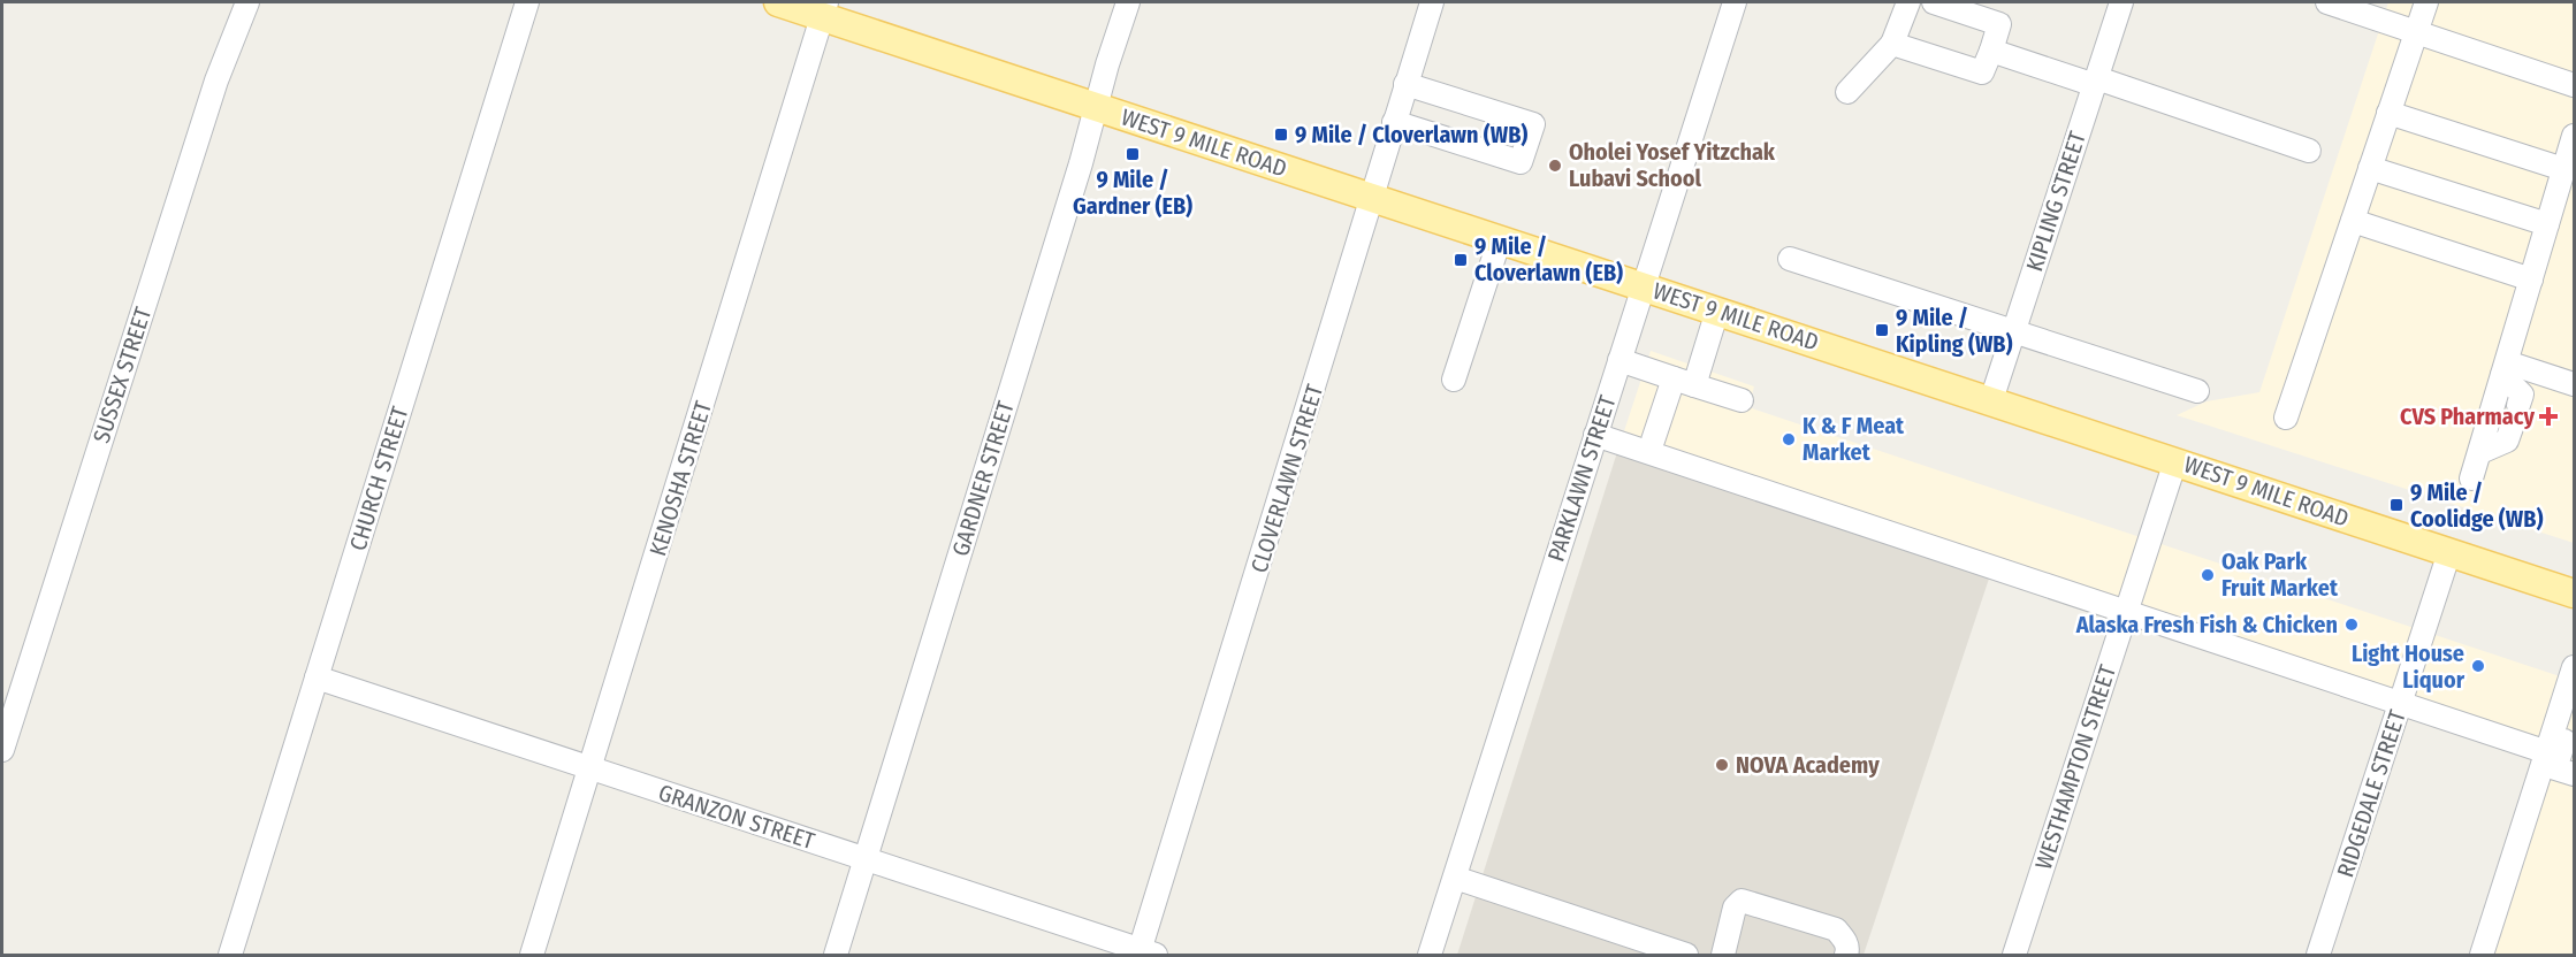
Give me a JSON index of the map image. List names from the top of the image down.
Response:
{
  "streets": {
    "main road": ["WEST 9 MILE ROAD"],
    "street": [
      "KIPLING STREET",
      "SUSSEX STREET",
      "CHURCH STREET",
      "KENOSHA STREET",
      "GARDNER STREET",
      "CLOVERLAWN STREET",
      "PARKLAWN STREET",
      "WESTHAMPTON STREET",
      "RIDGEDALE STREET",
      "GRANZON STREET"
    ]
  },
  "crossings": [
    ["WEST 9 MILE ROAD", "KIPLING STREET"],
    ["WEST 9 MILE ROAD", "KENOSHA STREET"],
    ["WEST 9 MILE ROAD", "GARDNER STREET"],
    ["WEST 9 MILE ROAD", "CLOVERLAWN STREET"],
    ["WEST 9 MILE ROAD", "PARKLAWN STREET"],
    ["WEST 9 MILE ROAD", "WESTHAMPTON STREET"],
    ["WEST 9 MILE ROAD", "RIDGEDALE STREET"],
    ["CHURCH STREET", "GRANZON STREET"],
    ["KENOSHA STREET", "GRANZON STREET"],
    ["GARDNER STREET", "GRANZON STREET"],
    ["CLOVERLAWN STREET", "GRANZON STREET"]
  ],
  "places": {
    "transit": [
      "9 Mile / Cloverlawn (WB)",
      "9 Mile / Gardner (EB)",
      "9 Mile / Cloverlawn (EB)",
      "9 Mile / Kipling (WB)",
      "9 Mile / Coolidge (WB)"
    ],
    "other": [
      "Oholei Yosef Yitzchak Lubavi School",
      "K & F Meat Market",
      "Oak Park Fruit Market",
      "Alaska Fresh Fish & Chicken",
      "Light House Liquor",
      "NOVA Academy"
    ],
    "health": ["CVS Pharmacy"]
  }
}
